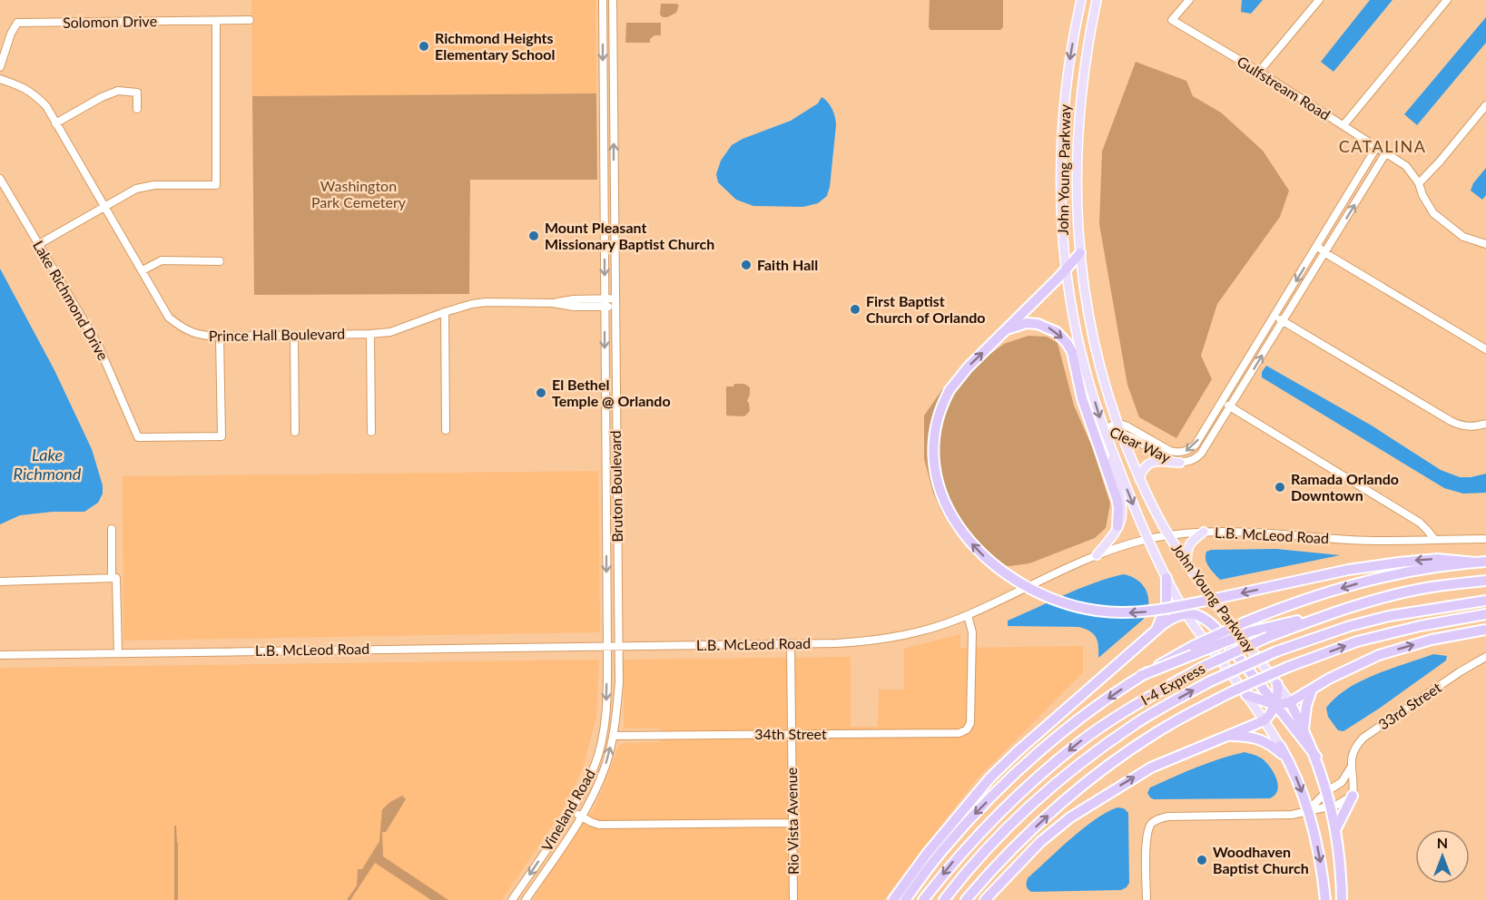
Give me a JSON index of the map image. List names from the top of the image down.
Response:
{
  "streets": {
    "highway": ["John Young Parkway", "I-4 Express"],
    "street": [
      "Solomon Drive",
      "Gulfstream Road",
      "Lake Richmond Drive",
      "Prince Hall Boulevard",
      "Clear Way",
      "Bruton Boulevard",
      "L.B. McLeod Road",
      "33rd Street",
      "34th Street",
      "Vineland Road",
      "Rio Vista Avenue"
    ]
  },
  "crossings": [
    ["Gulfstream Road", "Clear Way"],
    ["John Young Parkway", "Clear Way"],
    ["John Young Parkway", "L.B. McLeod Road"],
    ["John Young Parkway", "33rd Street"],
    ["Lake Richmond Drive", "Prince Hall Boulevard"],
    ["Prince Hall Boulevard", "Bruton Boulevard"],
    ["Bruton Boulevard", "L.B. McLeod Road"],
    ["Bruton Boulevard", "Vineland Road"],
    ["L.B. McLeod Road", "34th Street"],
    ["L.B. McLeod Road", "Vineland Road"],
    ["L.B. McLeod Road", "Rio Vista Avenue"],
    ["34th Street", "Vineland Road"],
    ["34th Street", "Rio Vista Avenue"]
  ],
  "districts": ["CATALINA"],
  "water": ["Lake Richmond"],
  "parks": ["Washington Park Cemetery"],
  "places": [
    "Richmond Heights Elementary School",
    "Mount Pleasant Missionary Baptist Church",
    "Faith Hall",
    "First Baptist Church of Orlando",
    "El Bethel Temple @ Orlando",
    "Ramada Orlando Downtown",
    "Woodhaven Baptist Church"
  ],
  "north": "top"
}
